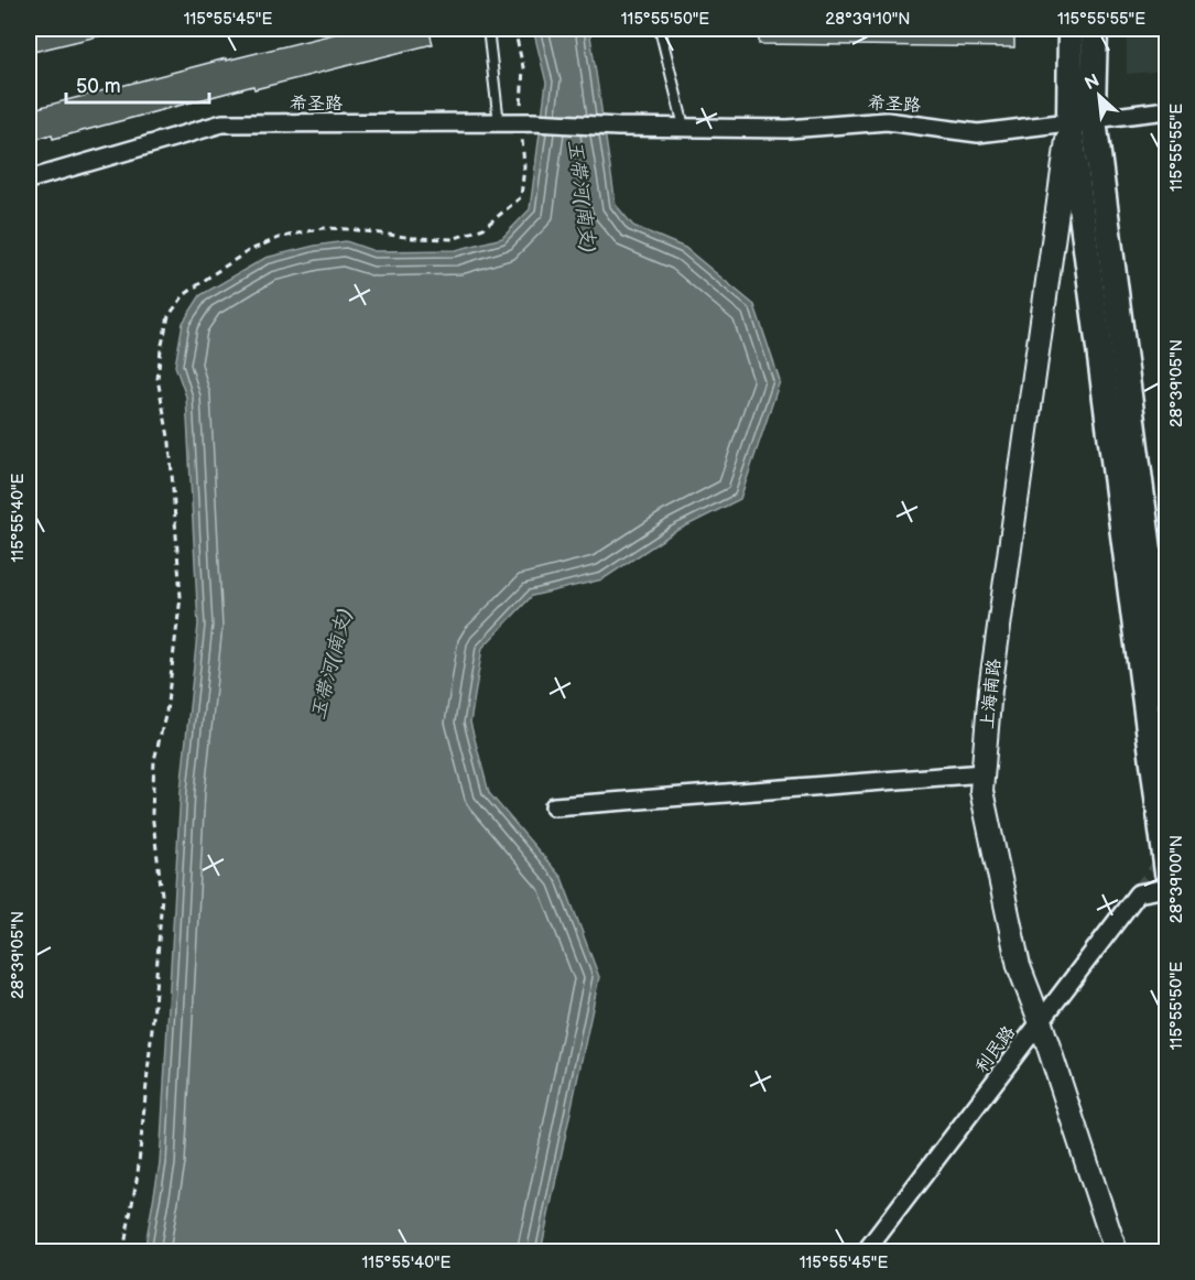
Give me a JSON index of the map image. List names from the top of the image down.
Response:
{
  "streets": {
    "main road": ["上海南路"],
    "street": ["希圣路", "利民路"]
  },
  "crossings": [
    ["希圣路", "上海南路"],
    ["上海南路", "利民路"]
  ],
  "water": ["玉带河(南支)"],
  "scale_bar": "50 m",
  "north": "top left",
  "coordinates": [
    "115°55'45\"E",
    "115°55'50\"E",
    "28°39'10\"N",
    "115°55'55\"E",
    "28°39'05\"N",
    "115°55'40\"E",
    "28°39'00\"N"
  ]
}
